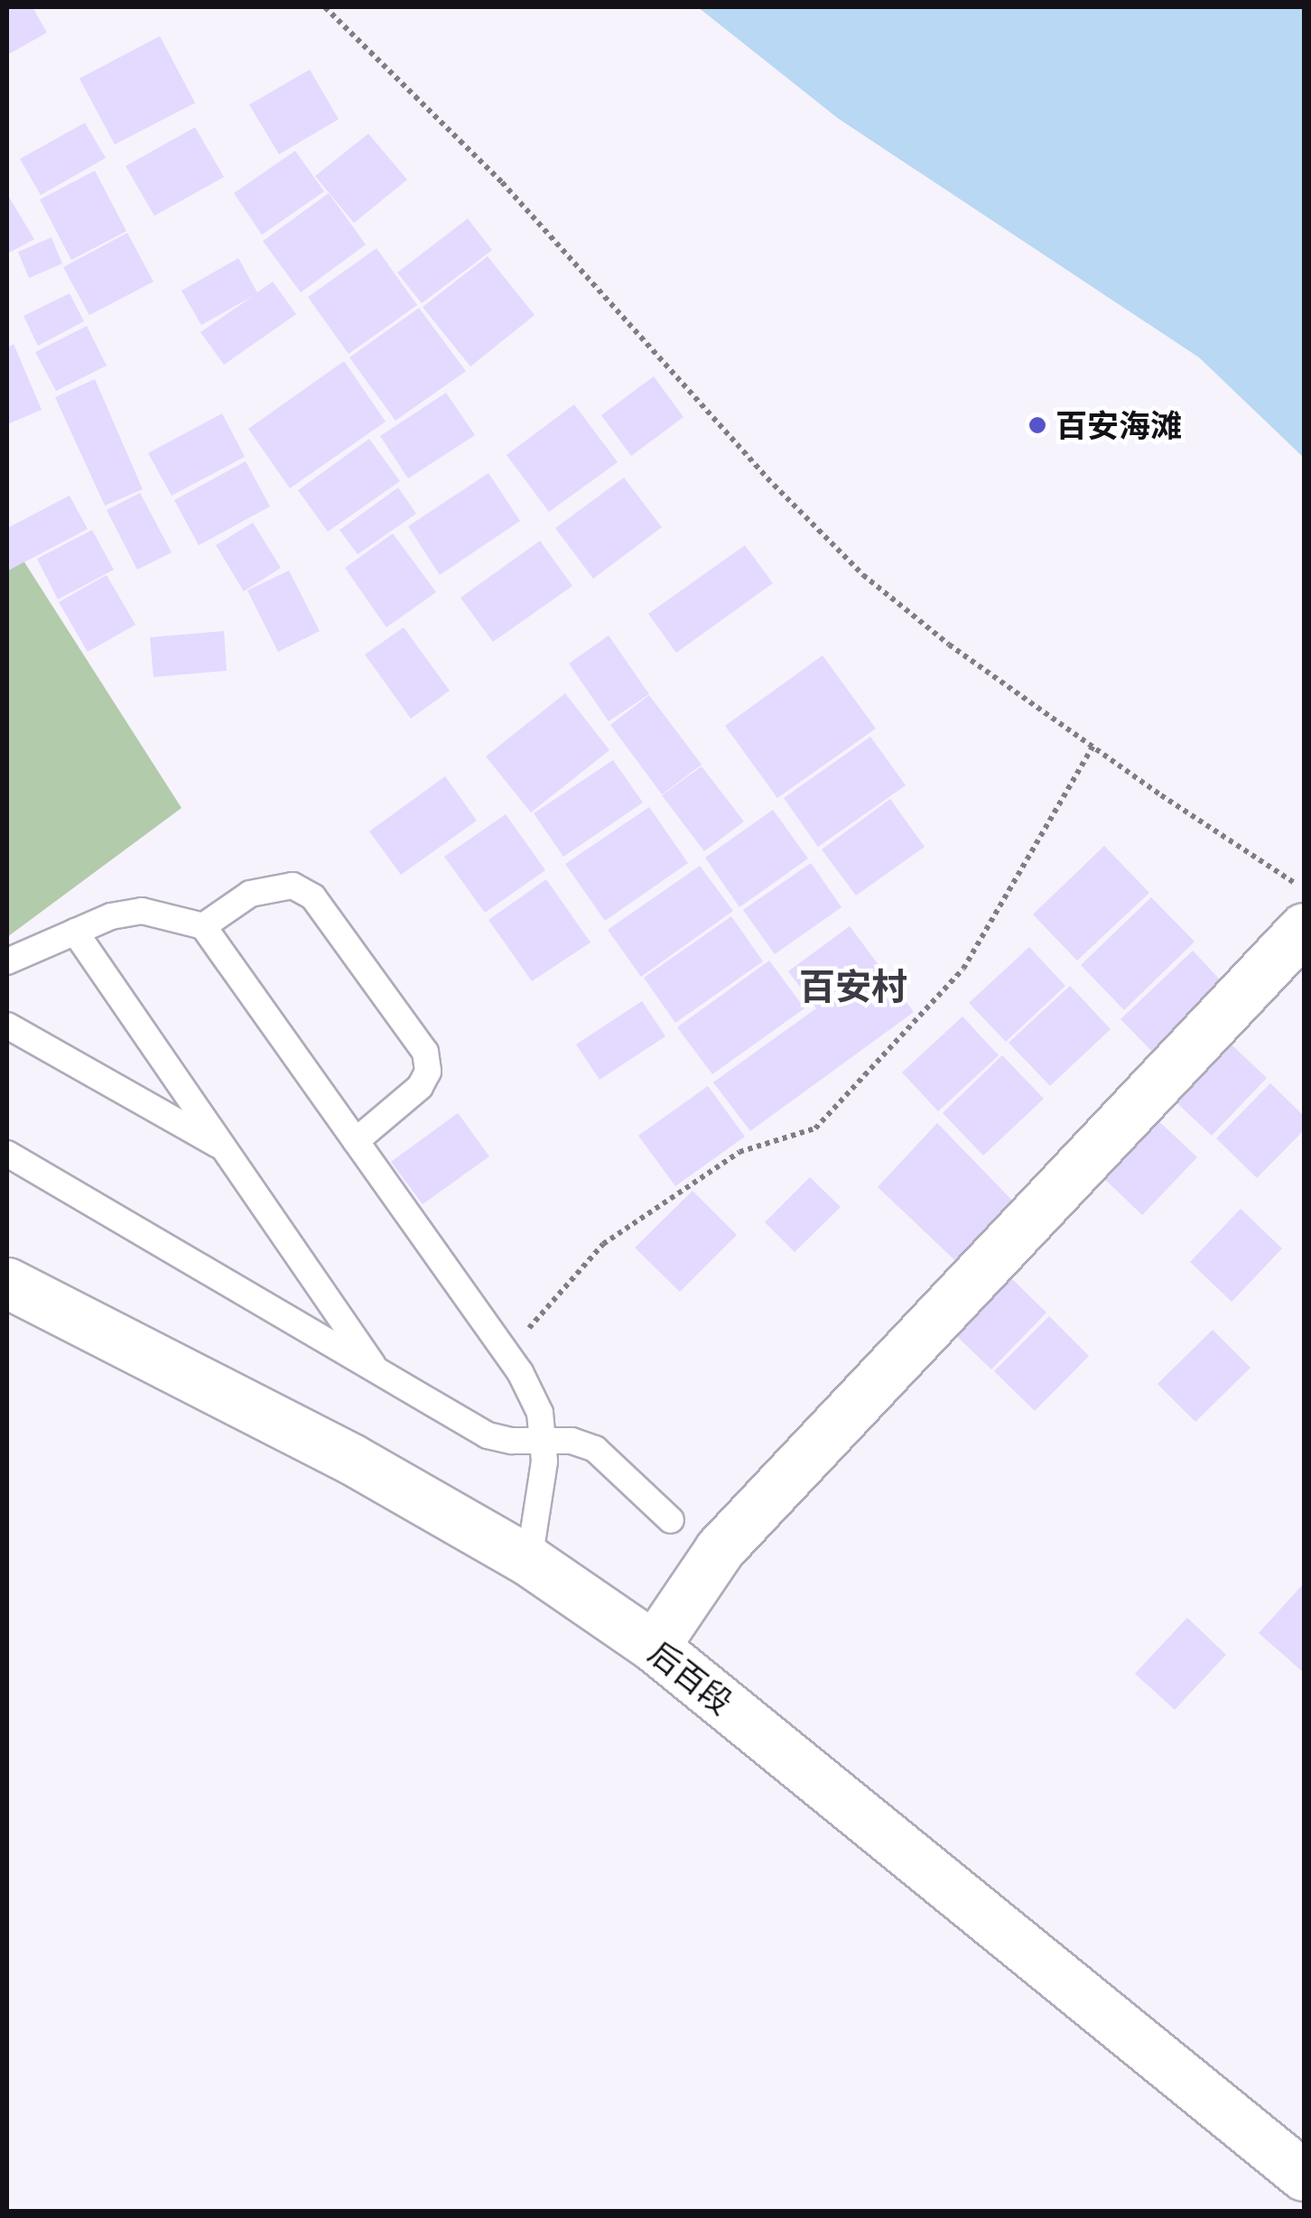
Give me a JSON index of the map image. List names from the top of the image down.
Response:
{
  "streets": {
    "street": ["后百段"]
  },
  "districts": ["百安村"],
  "places": ["百安海滩"]
}
